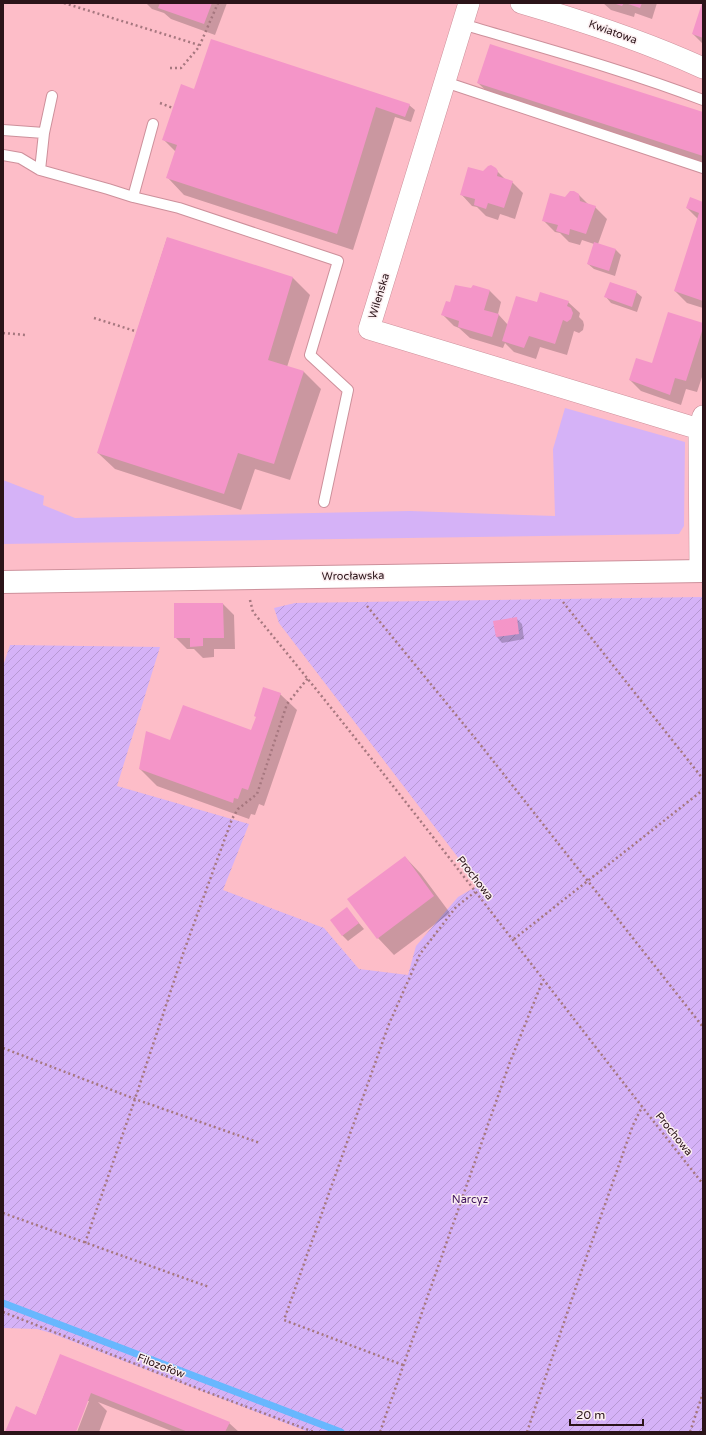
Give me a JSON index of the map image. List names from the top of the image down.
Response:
{
  "streets": {
    "street": ["Kwiatowa", "Wileńska", "Wrocławska"],
    "path": ["Prochowa", "Filozofów"]
  },
  "crossings": [
    ["Wrocławska", "Prochowa"]
  ],
  "parks": ["Narcyz"],
  "scale_bar": "20 m"
}
